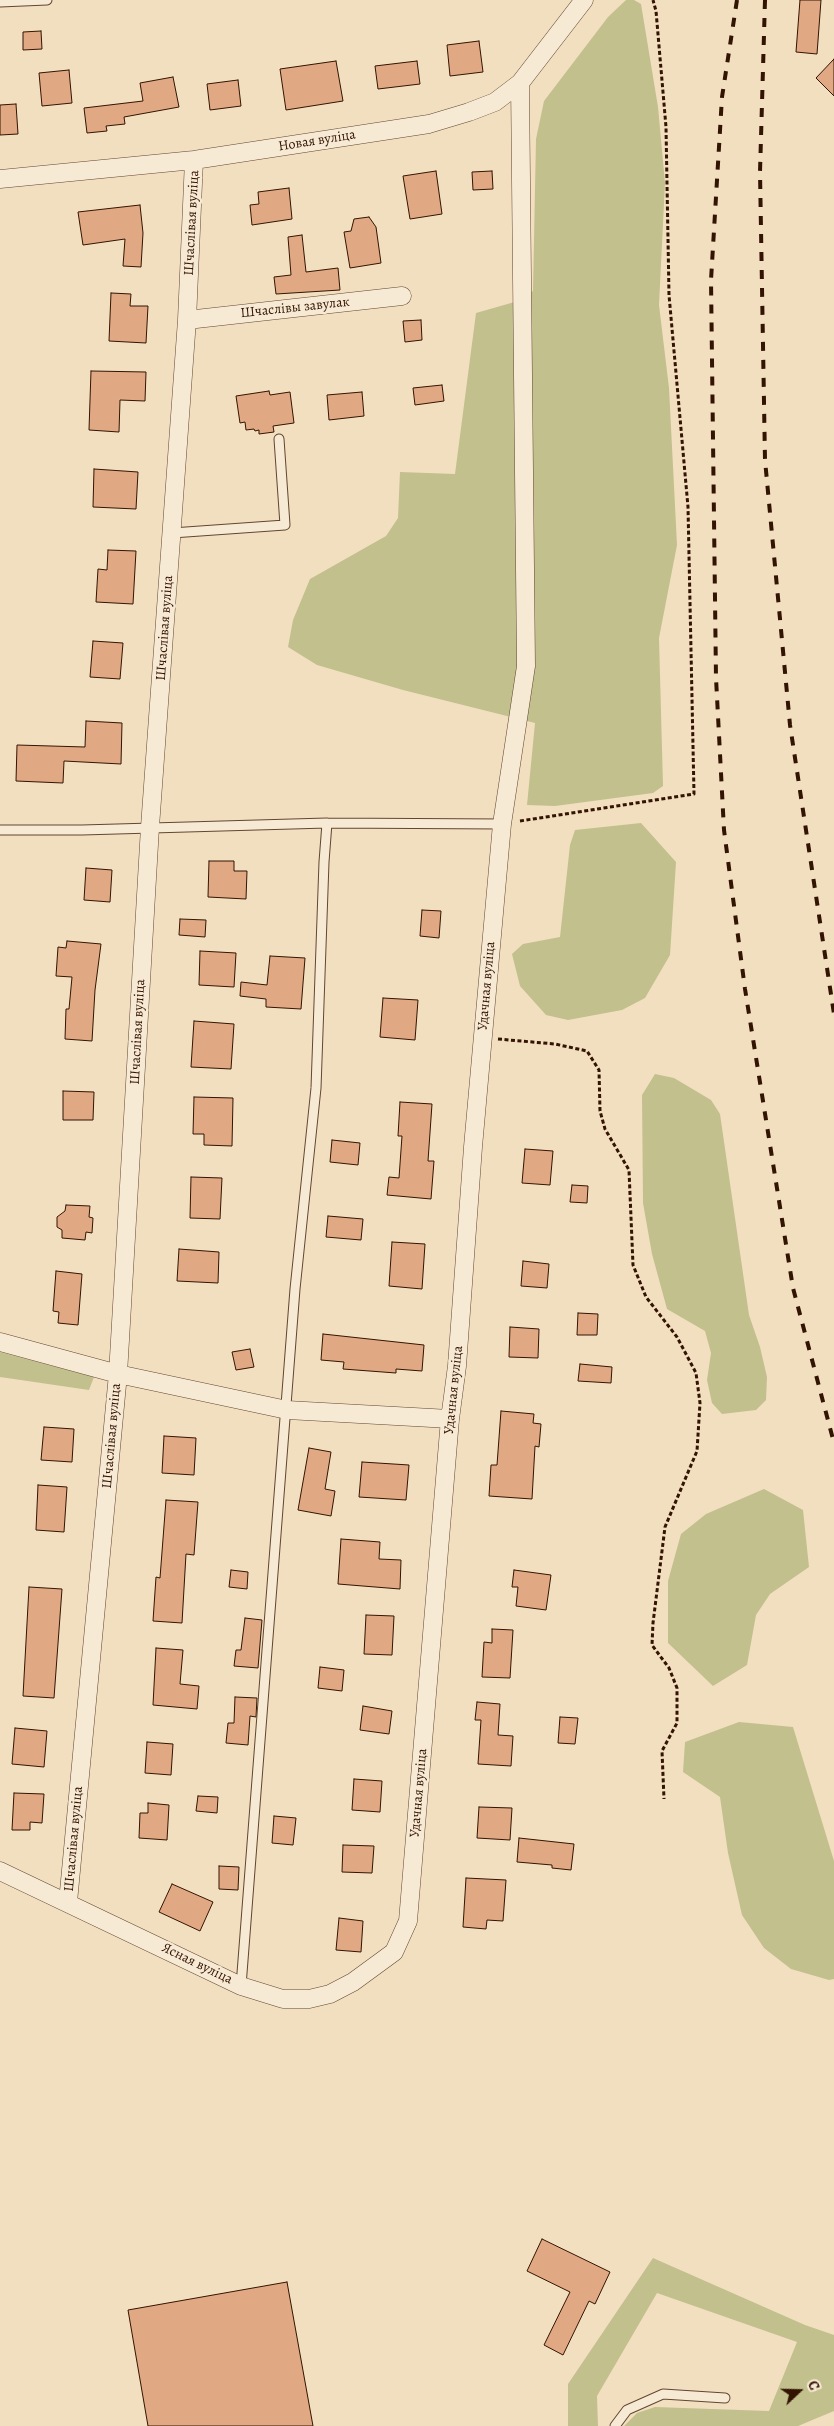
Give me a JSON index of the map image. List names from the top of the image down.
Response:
{
  "streets": {
    "street": [
      "Новая вуліца",
      "Шчаслівая вуліца",
      "Шчаслівы завулак",
      "Удачная вуліца",
      "Ясная вуліца"
    ]
  },
  "crossings": [
    ["Новая вуліца", "Шчаслівая вуліца"],
    ["Новая вуліца", "Удачная вуліца"],
    ["Шчаслівая вуліца", "Шчаслівы завулак"],
    ["Шчаслівая вуліца", "Ясная вуліца"],
    ["Удачная вуліца", "Ясная вуліца"]
  ],
  "north": "right"
}
